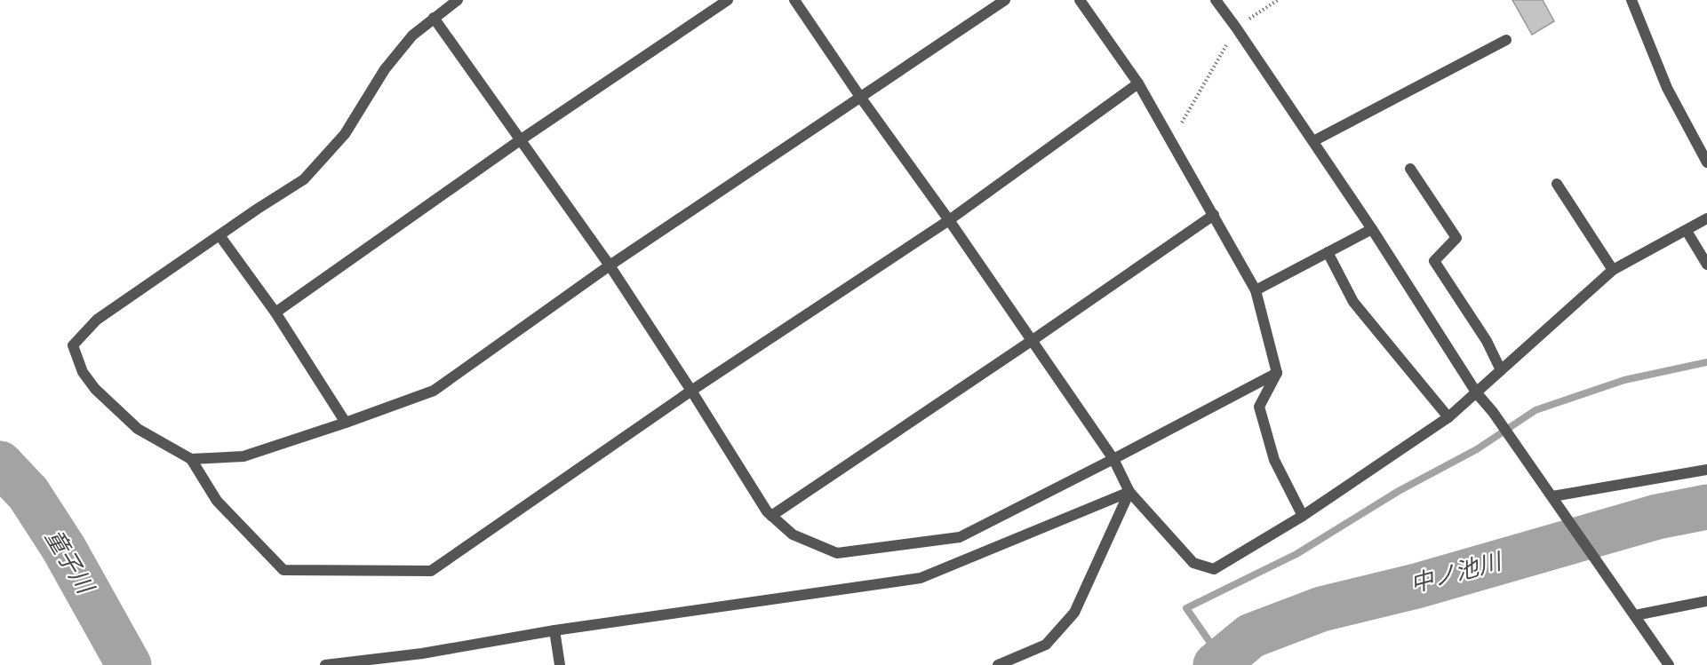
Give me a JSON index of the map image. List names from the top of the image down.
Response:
{
  "water": ["童子川", "中ノ池川"]
}
